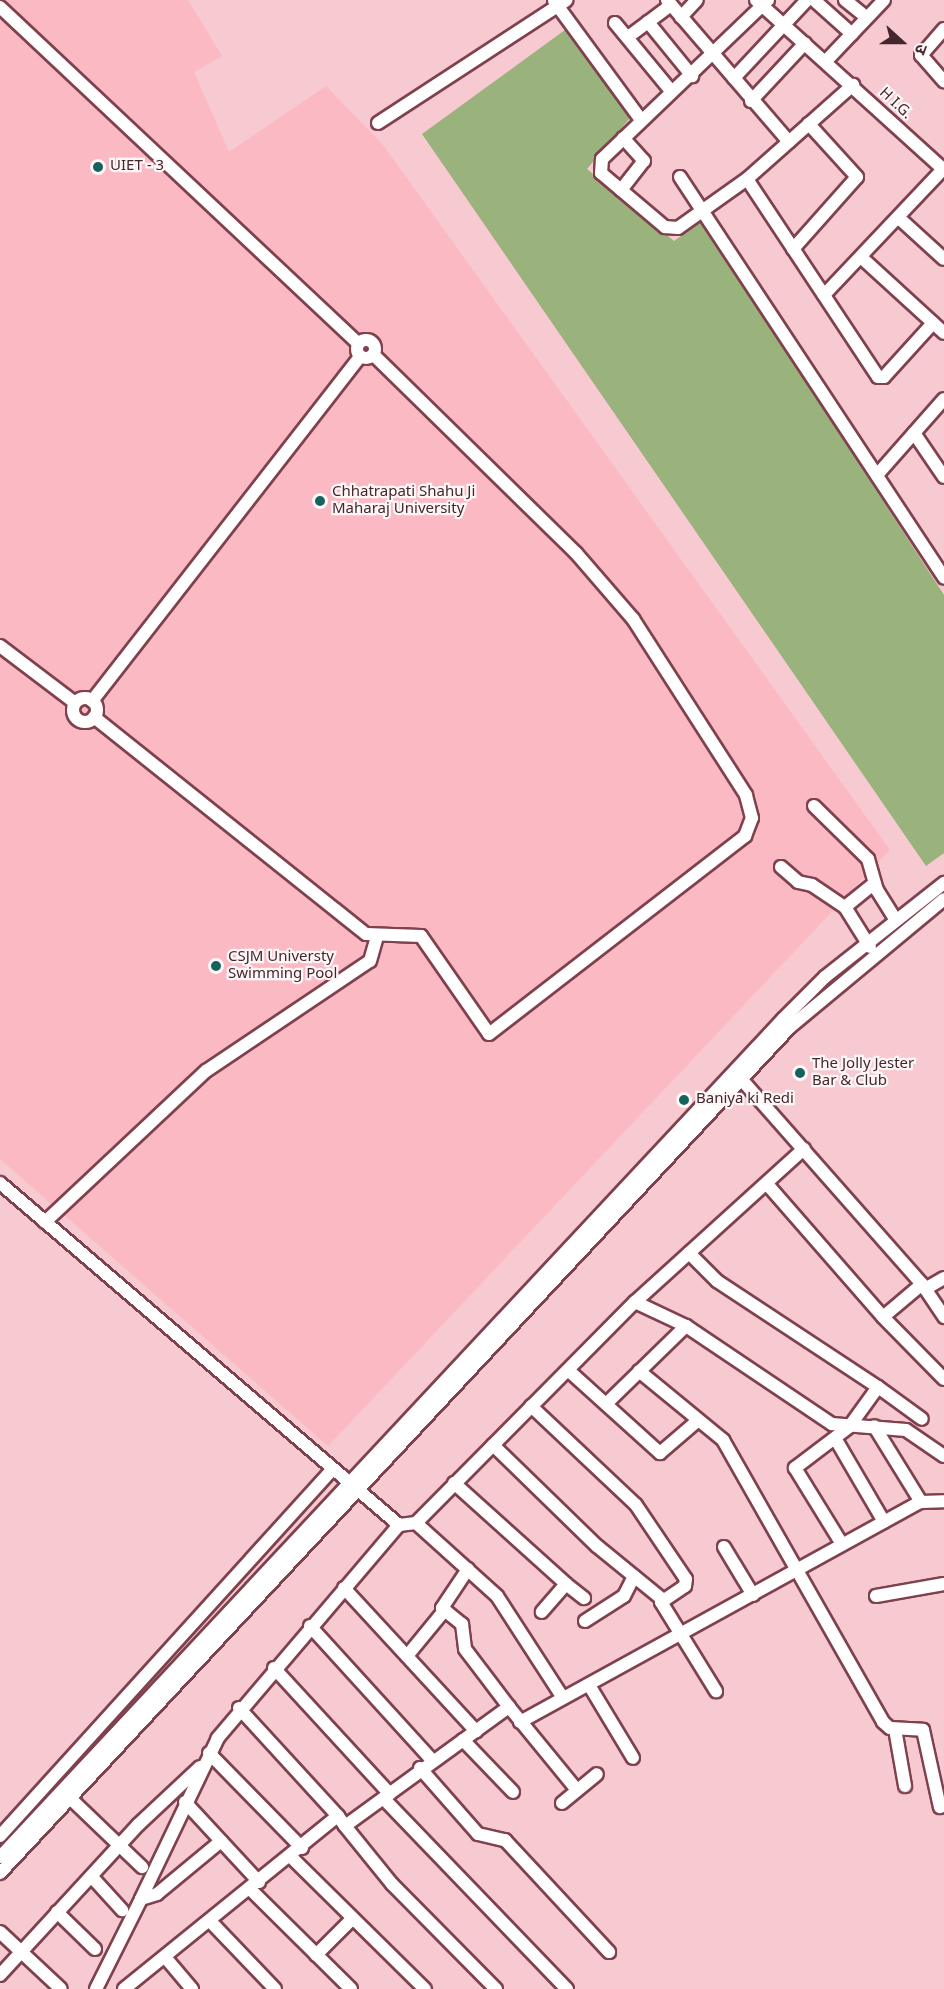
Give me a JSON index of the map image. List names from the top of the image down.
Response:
{
  "streets": {
    "street": ["H I.G."]
  },
  "places": [
    "UIET - 3",
    "Chhatrapati Shahu Ji Maharaj University",
    "CSJM Universty Swimming Pool",
    "The Jolly Jester Bar & Club",
    "Baniya ki Redi"
  ],
  "north": "right"
}
